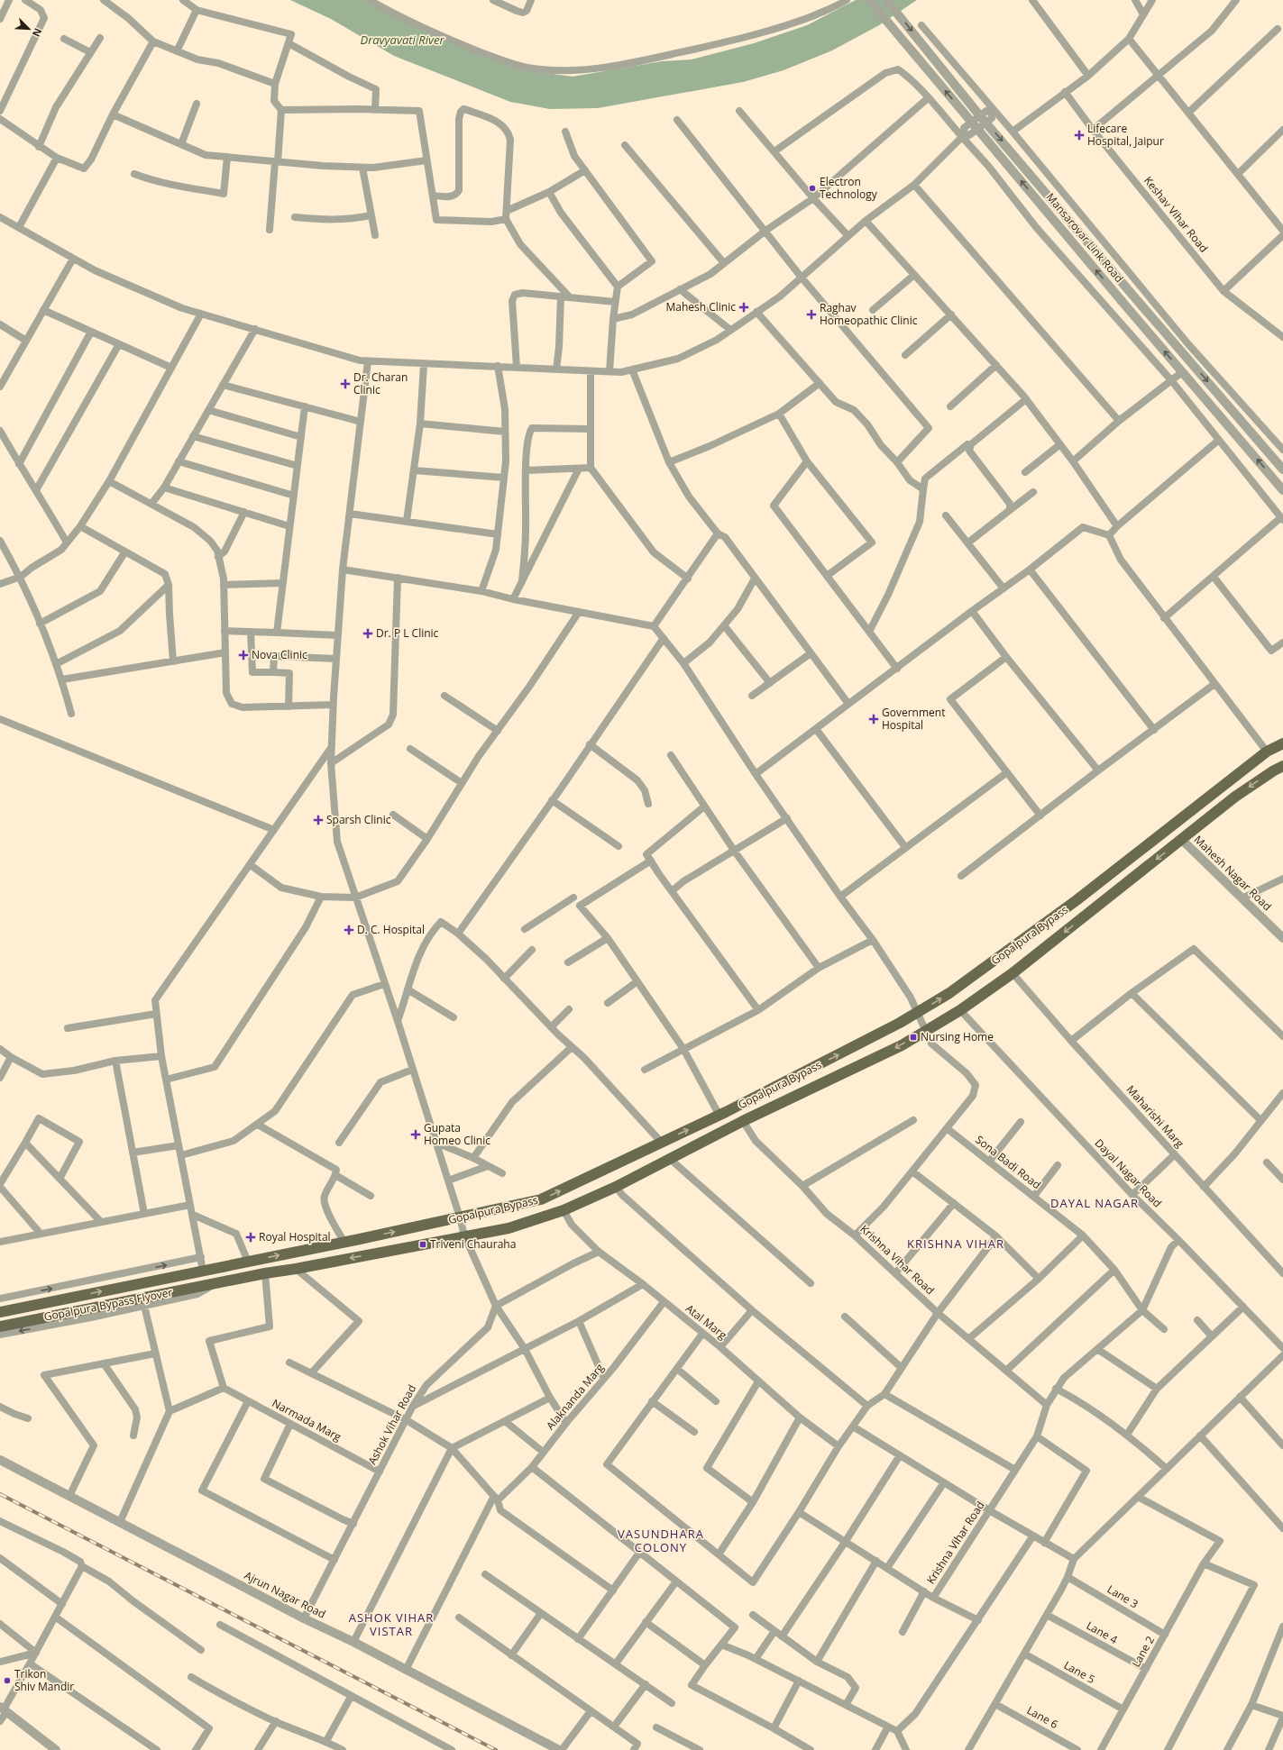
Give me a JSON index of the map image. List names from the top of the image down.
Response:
{
  "streets": {
    "main road": ["Gopalpura Bypass", "Gopalpura Bypass Flyover"],
    "street": [
      "Keshav Vihar Road",
      "Mansarovar Link Road",
      "Mahesh Nagar Road",
      "Maharishi Marg",
      "Sona Badi Road",
      "Dayal Nagar Road",
      "Krishna Vihar Road",
      "Atal Marg",
      "Alaknanda Marg",
      "Narmada Marg",
      "Ashok Vihar Road",
      "Ajrun Nagar Road",
      "Lane 3",
      "Lane 4",
      "Lane 2",
      "Lane 5",
      "Lane 6"
    ]
  },
  "crossings": [
    ["Mahesh Nagar Road", "Gopalpura Bypass"],
    ["Gopalpura Bypass", "Maharishi Marg"],
    ["Gopalpura Bypass", "Dayal Nagar Road"],
    ["Gopalpura Bypass", "Krishna Vihar Road"],
    ["Gopalpura Bypass", "Gopalpura Bypass Flyover"],
    ["Gopalpura Bypass", "Atal Marg"],
    ["Sona Badi Road", "Krishna Vihar Road"],
    ["Dayal Nagar Road", "Krishna Vihar Road"],
    ["Atal Marg", "Alaknanda Marg"],
    ["Alaknanda Marg", "Ajrun Nagar Road"],
    ["Narmada Marg", "Ashok Vihar Road"],
    ["Ashok Vihar Road", "Ajrun Nagar Road"],
    ["Lane 3", "Lane 2"],
    ["Lane 4", "Lane 2"],
    ["Lane 2", "Lane 5"]
  ],
  "districts": [
    "DAYAL NAGAR",
    "KRISHNA VIHAR",
    "VASUNDHARA COLONY",
    "ASHOK VIHAR VISTAR"
  ],
  "water": ["Dravyavati River"],
  "places": {
    "health": [
      "Lifecare Hospital, Jaipur",
      "Mahesh Clinic",
      "Raghav Homeopathic Clinic",
      "Dr. Charan Clinic",
      "Dr. P L Clinic",
      "Nova Clinic",
      "Government Hospital",
      "Sparsh Clinic",
      "D. C. Hospital",
      "Gupata Homeo Clinic",
      "Royal Hospital"
    ],
    "other": ["Electron Technology", "Trikon Shiv Mandir"],
    "transit": ["Nursing Home", "Triveni Chauraha"]
  },
  "north": "bottom right"
}
